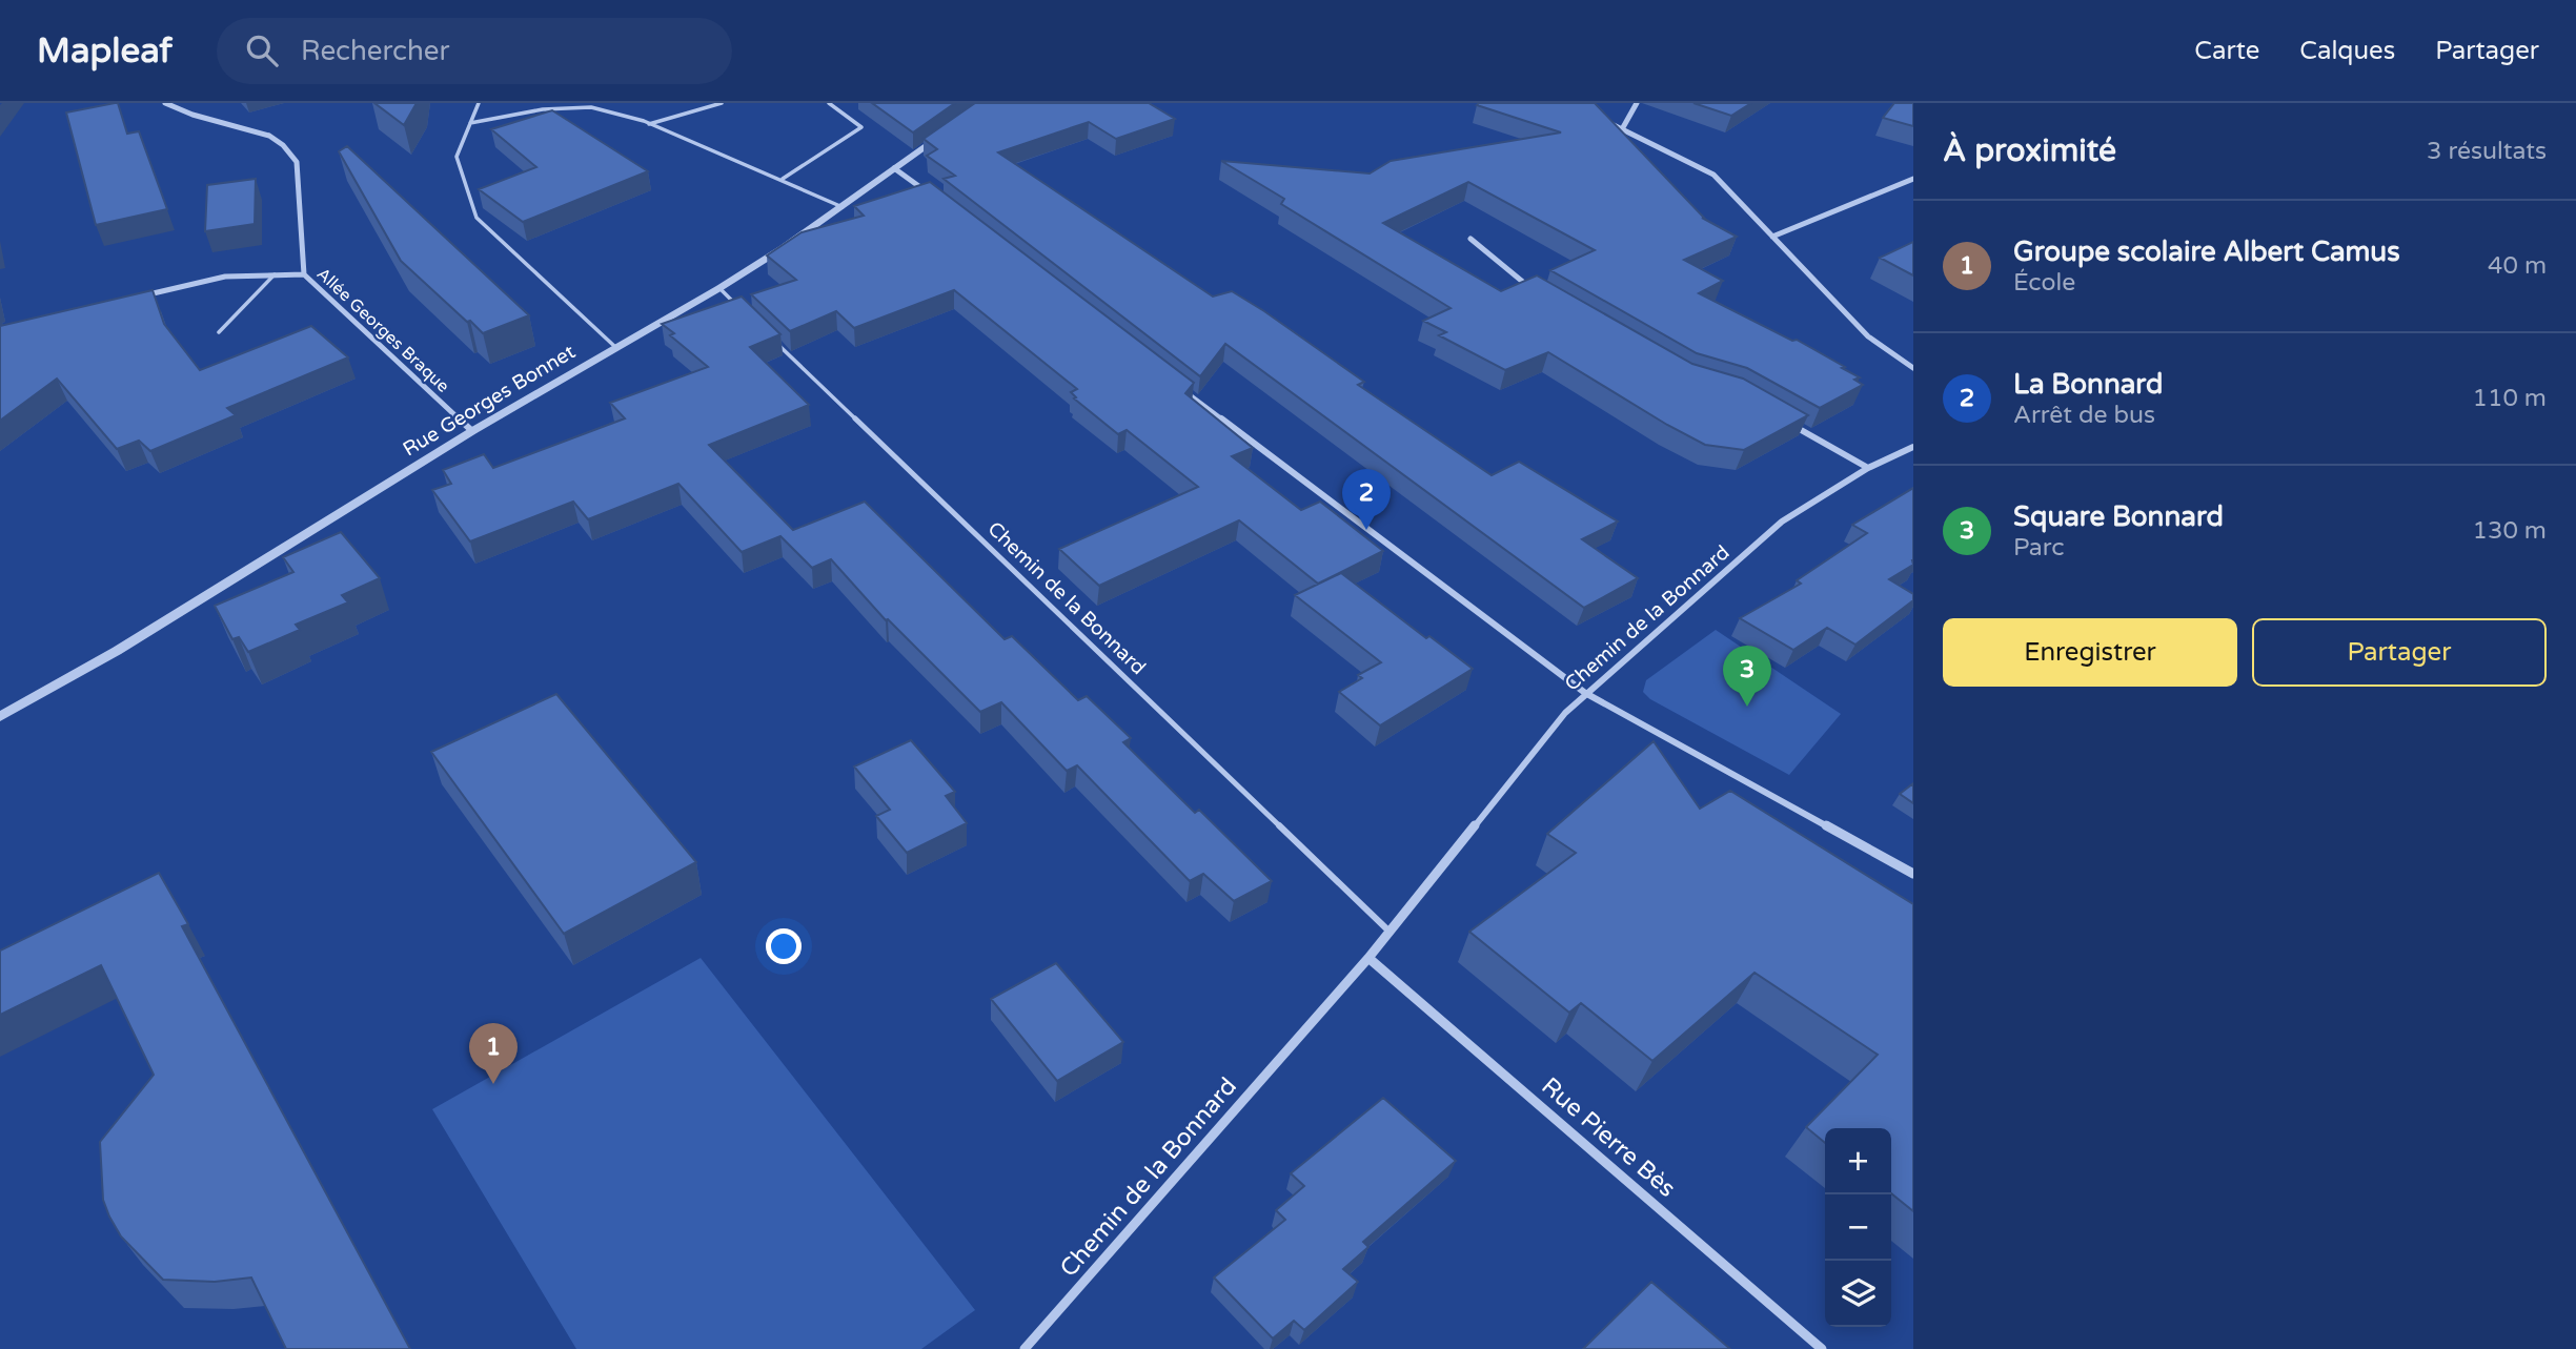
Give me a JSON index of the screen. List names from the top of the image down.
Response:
{
  "streets": {
    "street": [
      "Allée Georges Braque",
      "Rue Georges Bonnet",
      "Chemin de la Bonnard",
      "Rue Pierre Bès"
    ]
  },
  "crossings": [
    ["Allée Georges Braque", "Rue Georges Bonnet"],
    ["Chemin de la Bonnard", "Rue Pierre Bès"]
  ],
  "page": {
    "header": "Mapleaf",
    "search": "Rechercher",
    "nav": ["Carte", "Calques", "Partager"],
    "heading": ["À proximité", "3 résultats"],
    "list": [
      {
        "mark": "1",
        "name": "Groupe scolaire Albert Camus",
        "note": "École",
        "value": "40 m"
      },
      {
        "mark": "2",
        "name": "La Bonnard",
        "note": "Arrêt de bus",
        "value": "110 m"
      },
      {
        "mark": "3",
        "name": "Square Bonnard",
        "note": "Parc",
        "value": "130 m"
      }
    ],
    "pins": ["2", "3", "1"],
    "buttons": ["Enregistrer", "Partager"],
    "map_buttons": ["+", "−"]
  }
}
